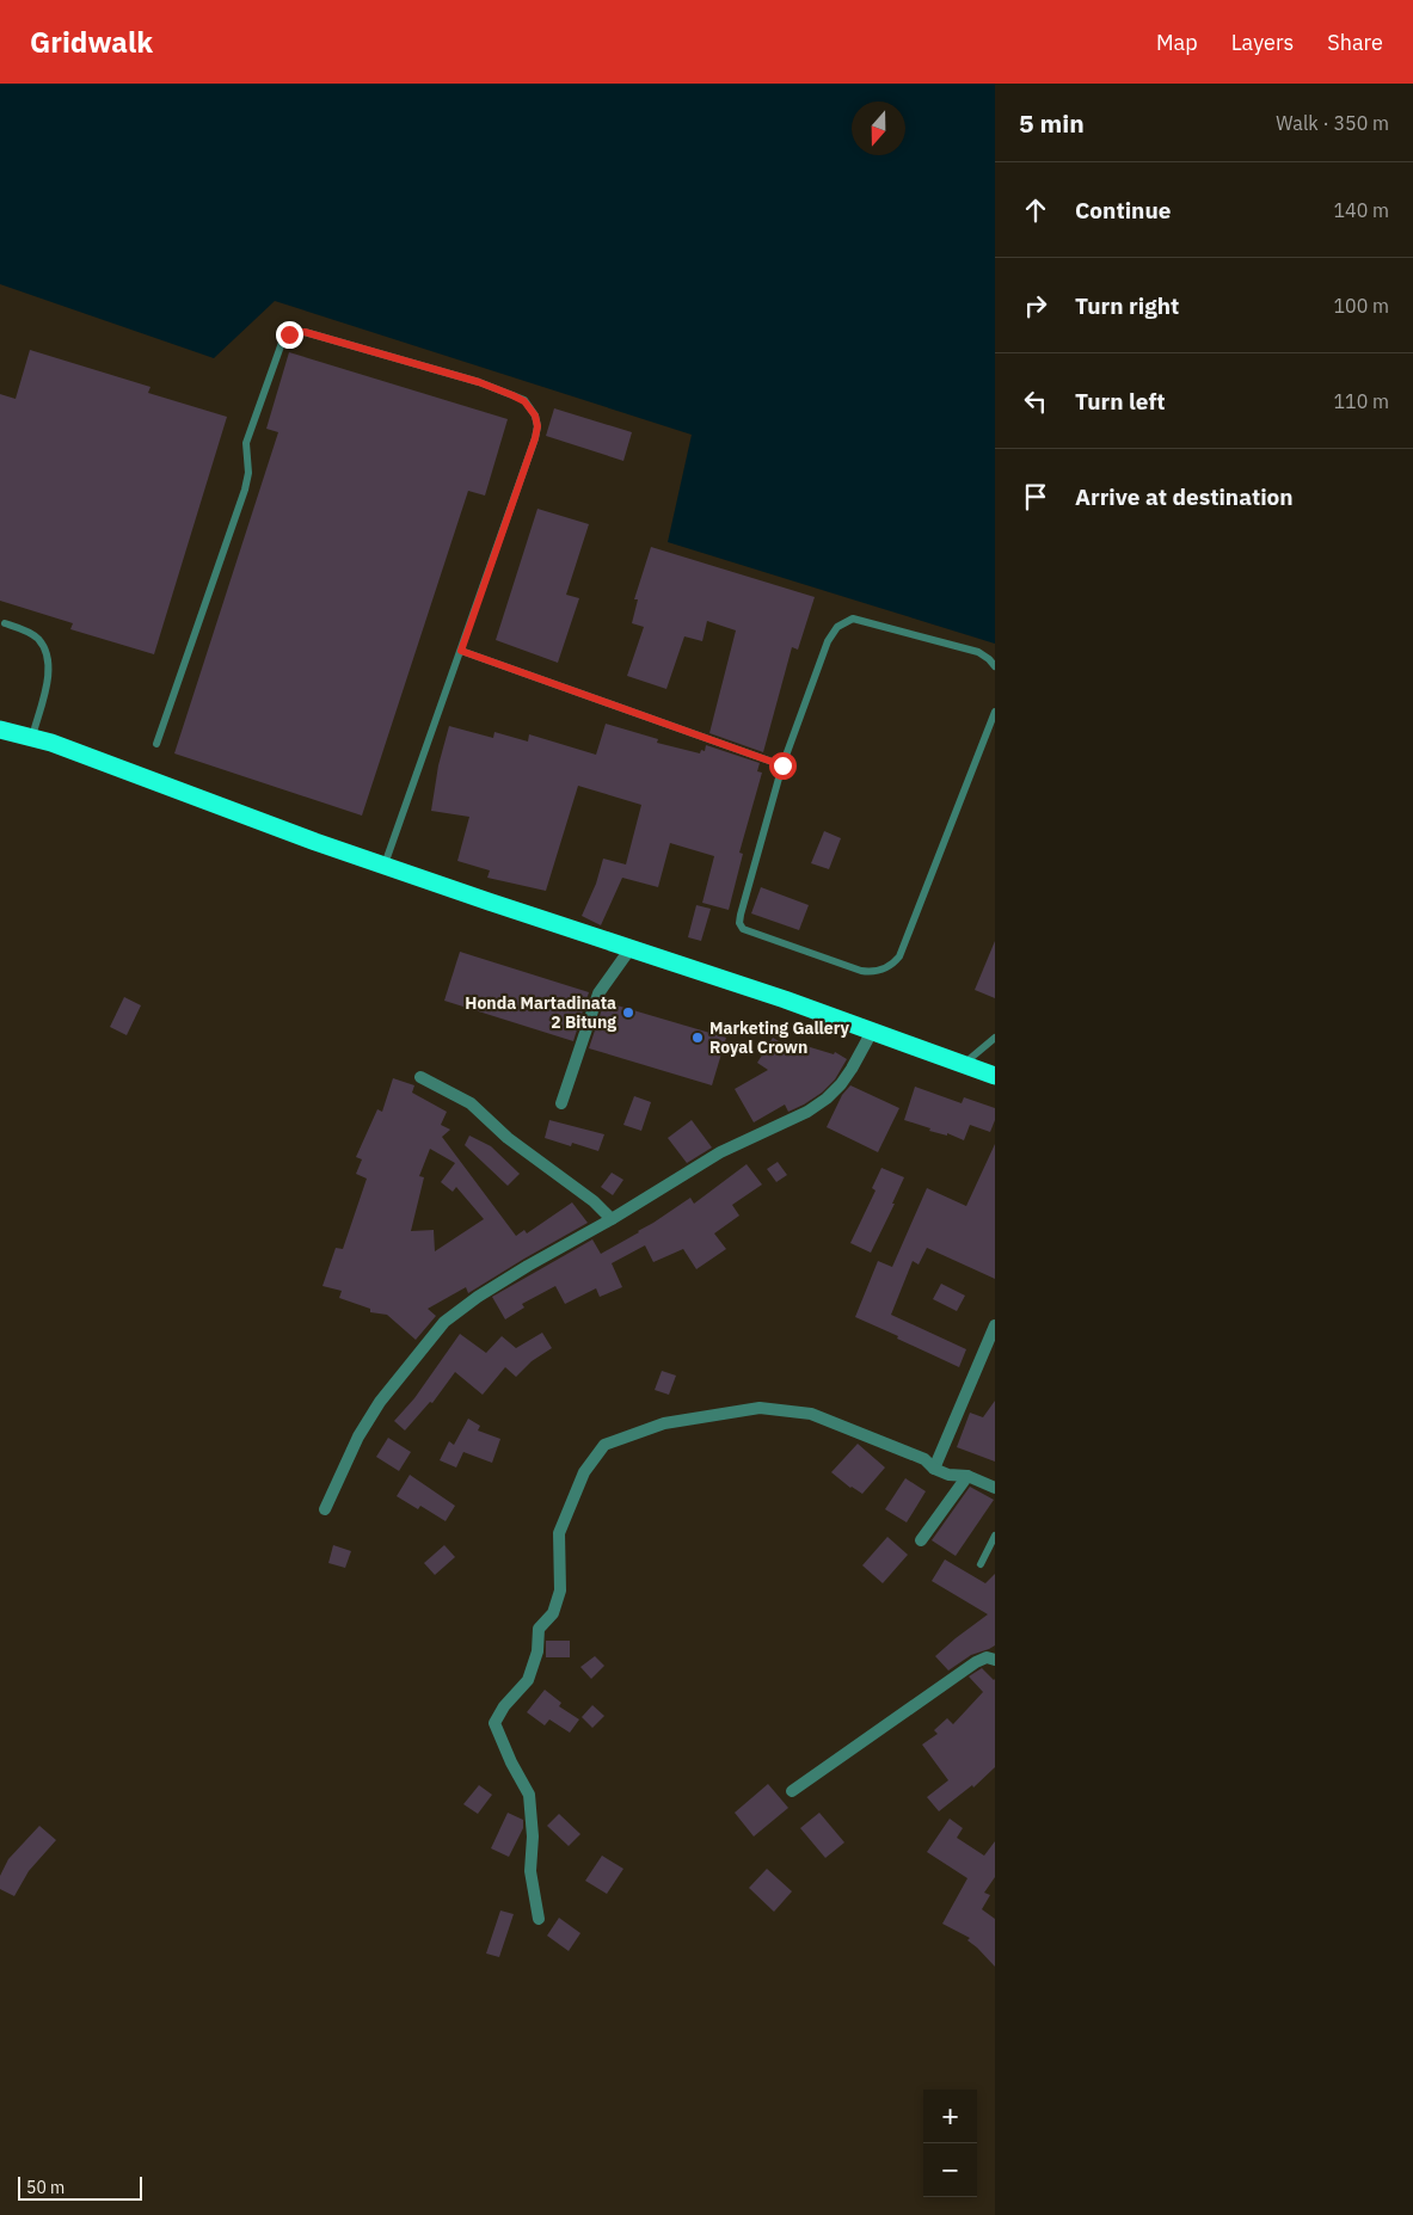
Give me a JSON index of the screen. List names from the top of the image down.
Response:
{
  "places": ["Honda Martadinata 2 Bitung", "Marketing Gallery Royal Crown"],
  "scale_bar": "50 m",
  "north": "bottom",
  "page": {
    "header": "Gridwalk",
    "nav": ["Map", "Layers", "Share"],
    "heading": ["5 min", "Walk · 350 m"],
    "list": [
      ["Continue", "140 m"],
      ["Turn right", "100 m"],
      ["Turn left", "110 m"],
      "Arrive at destination"
    ],
    "map_buttons": ["+", "−"],
    "scale": "50 m"
  }
}
